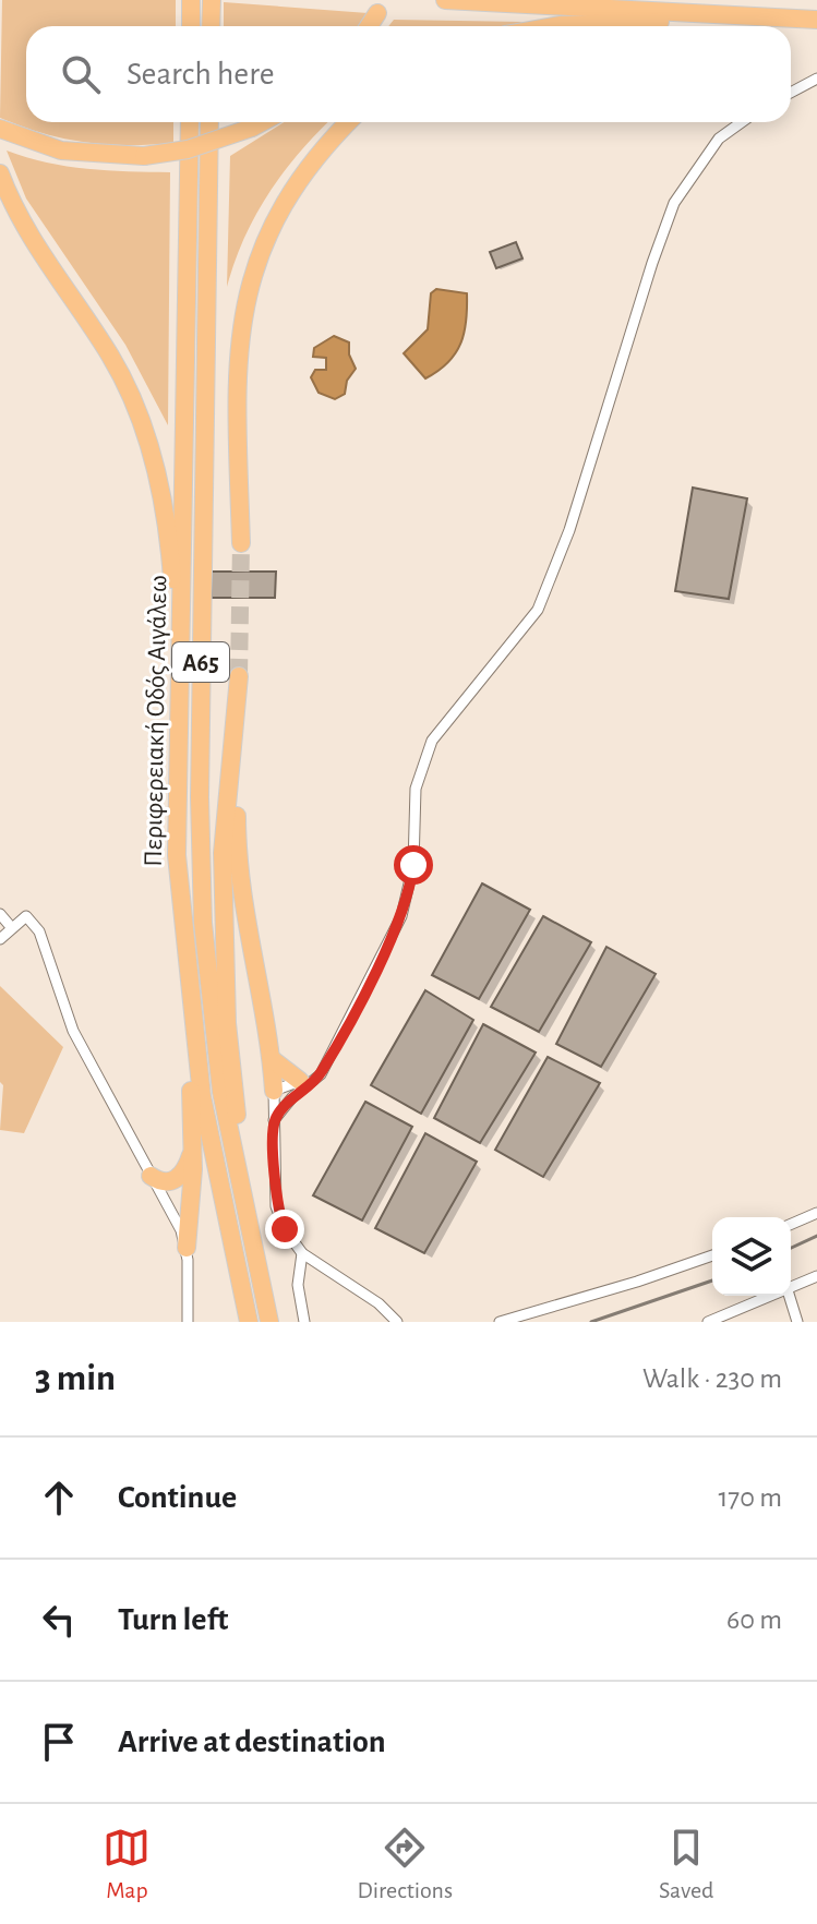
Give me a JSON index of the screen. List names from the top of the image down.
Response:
{
  "streets": {
    "highway": ["Α65", "Περιφερειακή Οδός Αιγάλεω"]
  },
  "page": {
    "search": "Search here",
    "heading": ["3 min", "Walk · 230 m"],
    "list": [
      ["Continue", "170 m"],
      ["Turn left", "60 m"],
      "Arrive at destination"
    ],
    "nav": ["Map", "Directions", "Saved"]
  }
}
